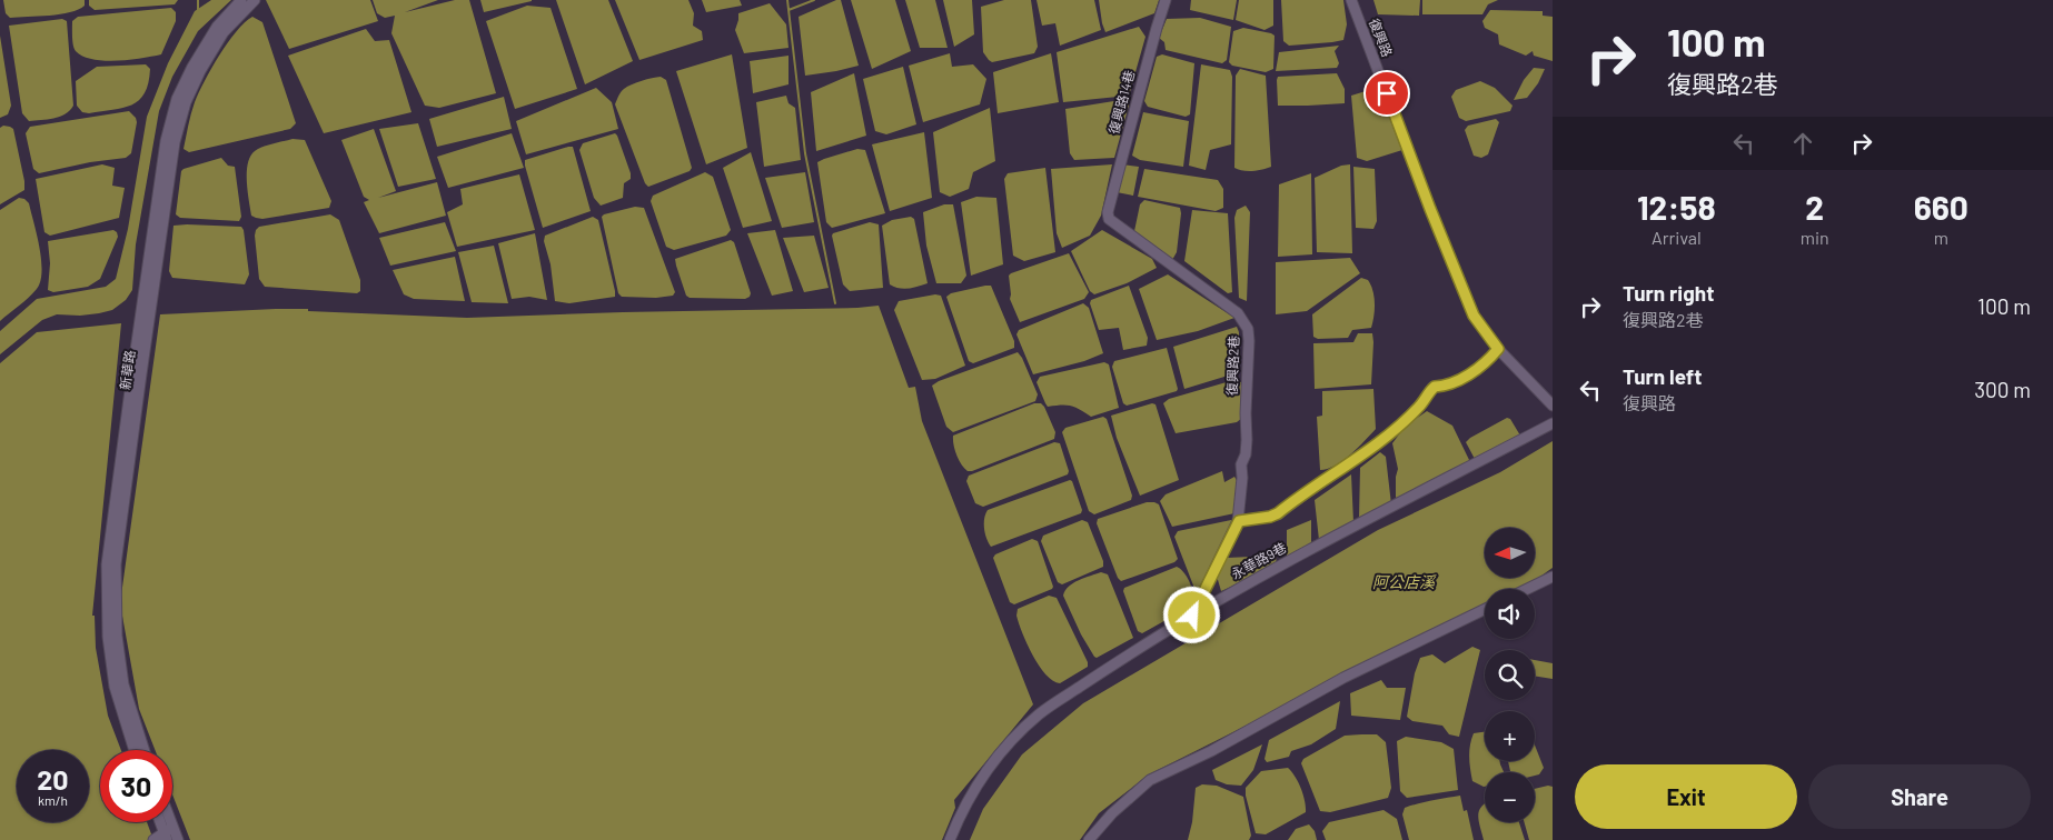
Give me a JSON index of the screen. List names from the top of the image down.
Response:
{
  "streets": {
    "street": [
      "復興路",
      "復興路14巷",
      "復興路2巷",
      "新華路",
      "永華路9巷"
    ]
  },
  "crossings": [
    ["復興路14巷", "復興路2巷"],
    ["復興路2巷", "永華路9巷"]
  ],
  "water": ["阿公店溪"],
  "north": "left",
  "page": {
    "turn": ["100 m", "復興路2巷"],
    "eta": [
      "12:58",
      "Arrival",
      "2",
      "min",
      "660",
      "m"
    ],
    "list": [
      {
        "name": "Turn right",
        "note": "復興路2巷",
        "value": "100 m"
      },
      {
        "name": "Turn left",
        "note": "復興路",
        "value": "300 m"
      }
    ],
    "map_buttons": ["+", "−"],
    "speed": "20 km/h",
    "limit": "30",
    "buttons": ["Exit", "Share"]
  }
}
